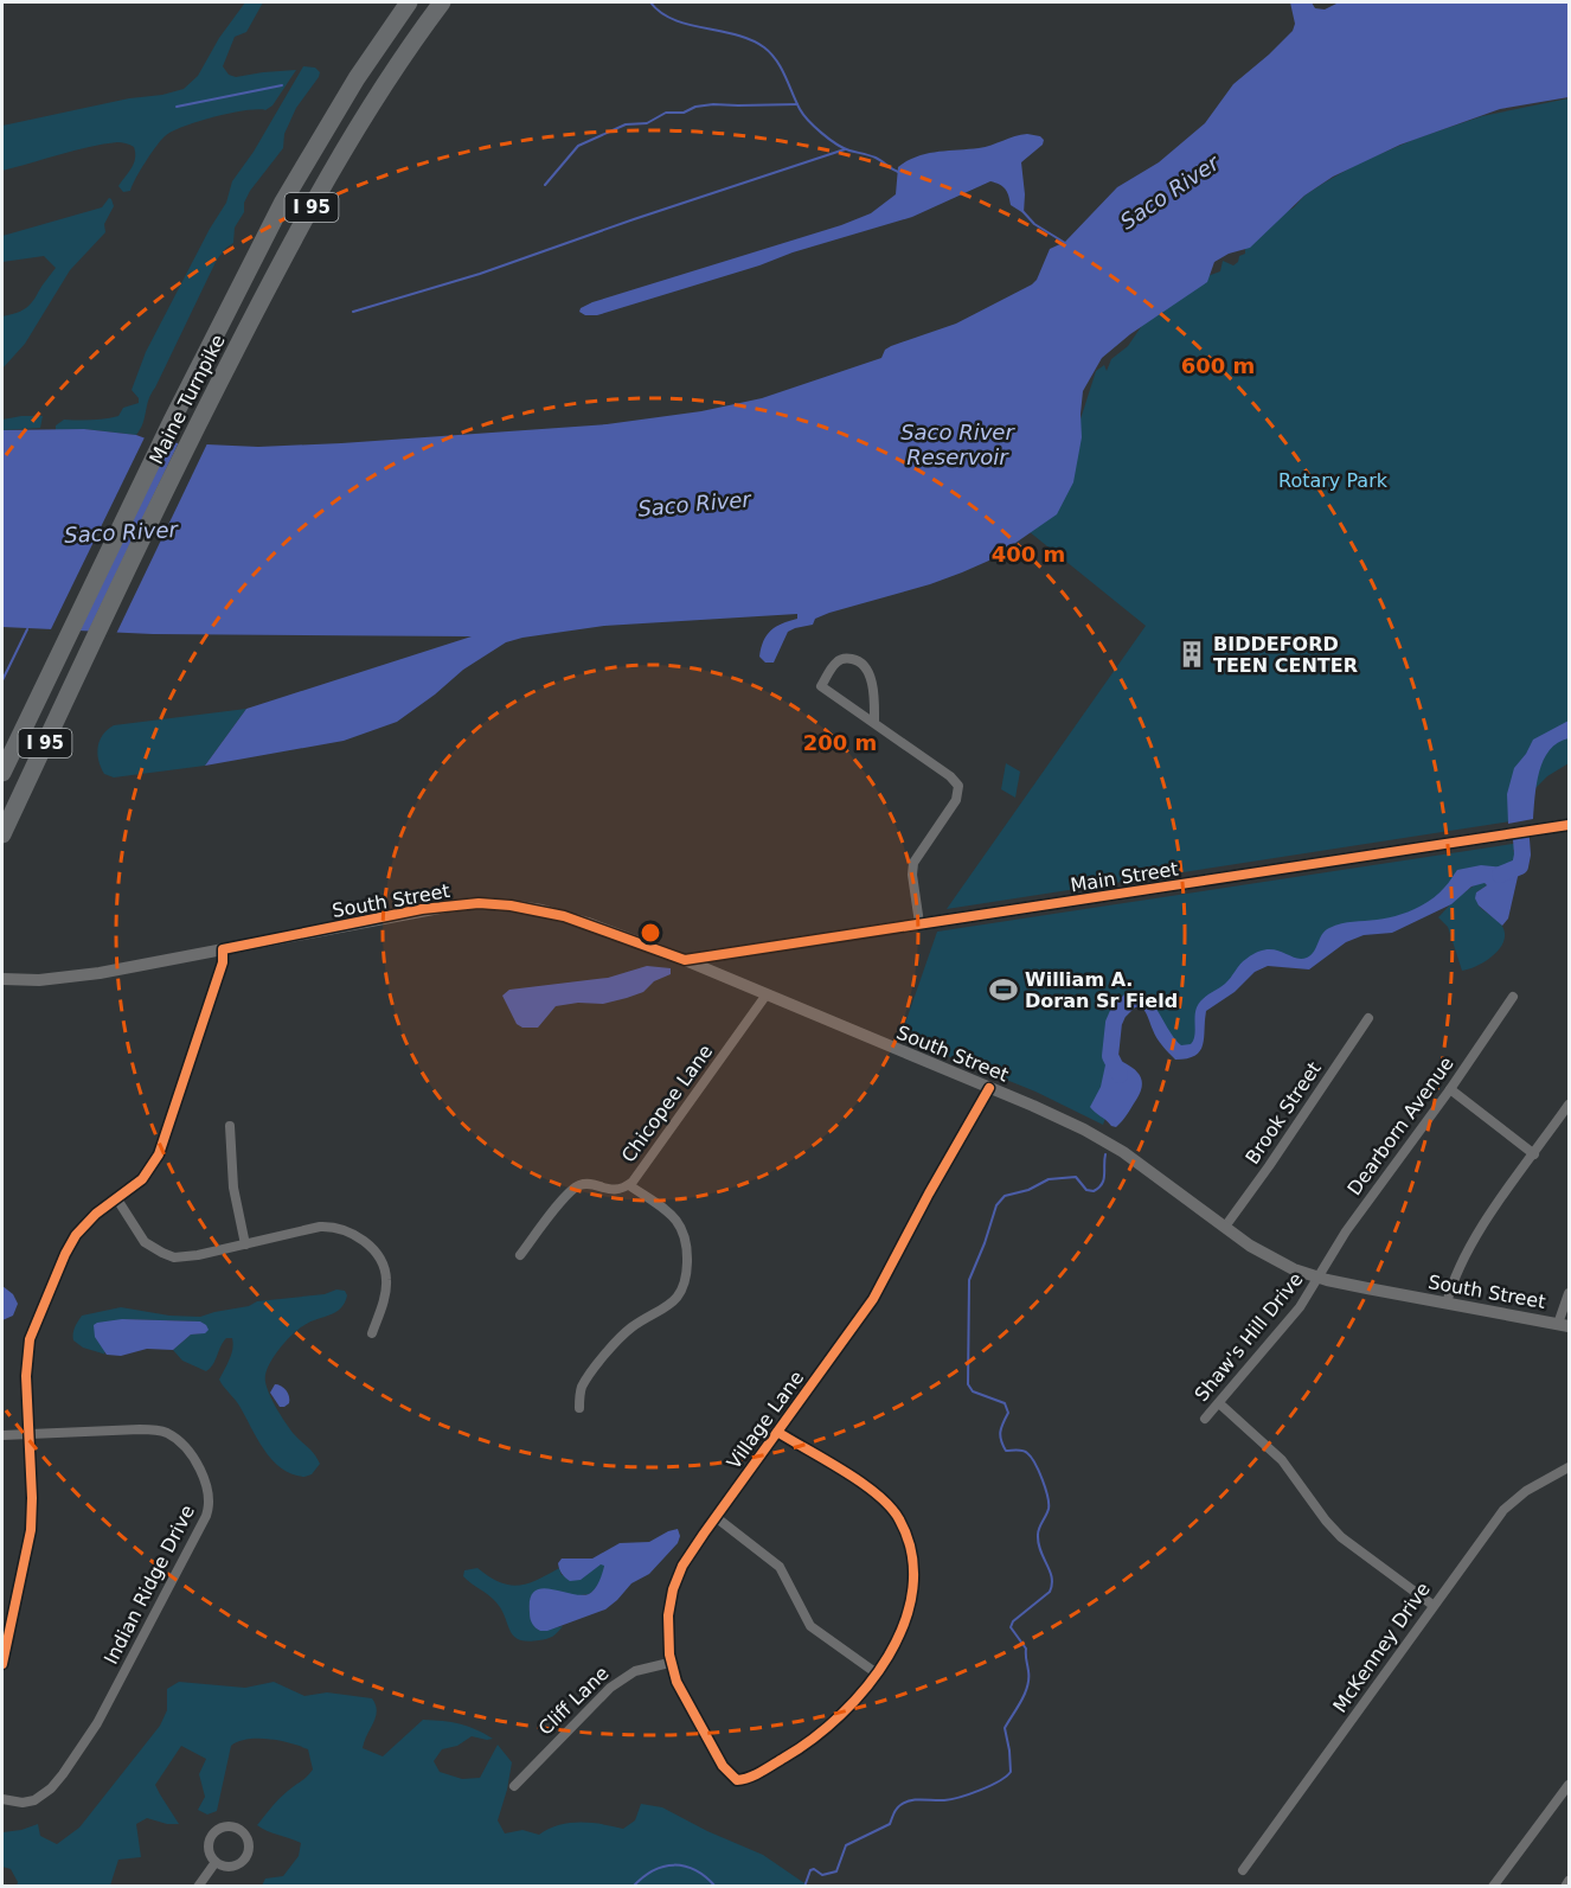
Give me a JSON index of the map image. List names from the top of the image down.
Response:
{
  "streets": {
    "highway": ["I 95", "Maine Turnpike"],
    "street": [
      "Main Street",
      "South Street",
      "Chicopee Lane",
      "Brook Street",
      "Dearborn Avenue",
      "Shaw's Hill Drive",
      "Village Lane",
      "Indian Ridge Drive",
      "McKenney Drive",
      "Cliff Lane"
    ]
  },
  "crossings": [
    ["Main Street", "South Street"],
    ["South Street", "Chicopee Lane"],
    ["South Street", "Brook Street"],
    ["South Street", "Dearborn Avenue"],
    ["South Street", "Shaw's Hill Drive"],
    ["South Street", "Village Lane"],
    ["Dearborn Avenue", "Shaw's Hill Drive"],
    ["Village Lane", "Cliff Lane"]
  ],
  "water": ["Saco River", "Saco River Reservoir"],
  "parks": ["Rotary Park"],
  "places": {
    "building": ["BIDDEFORD TEEN CENTER"],
    "sports": ["William A. Doran Sr Field"]
  },
  "rings": ["600 m", "400 m", "200 m"]
}
